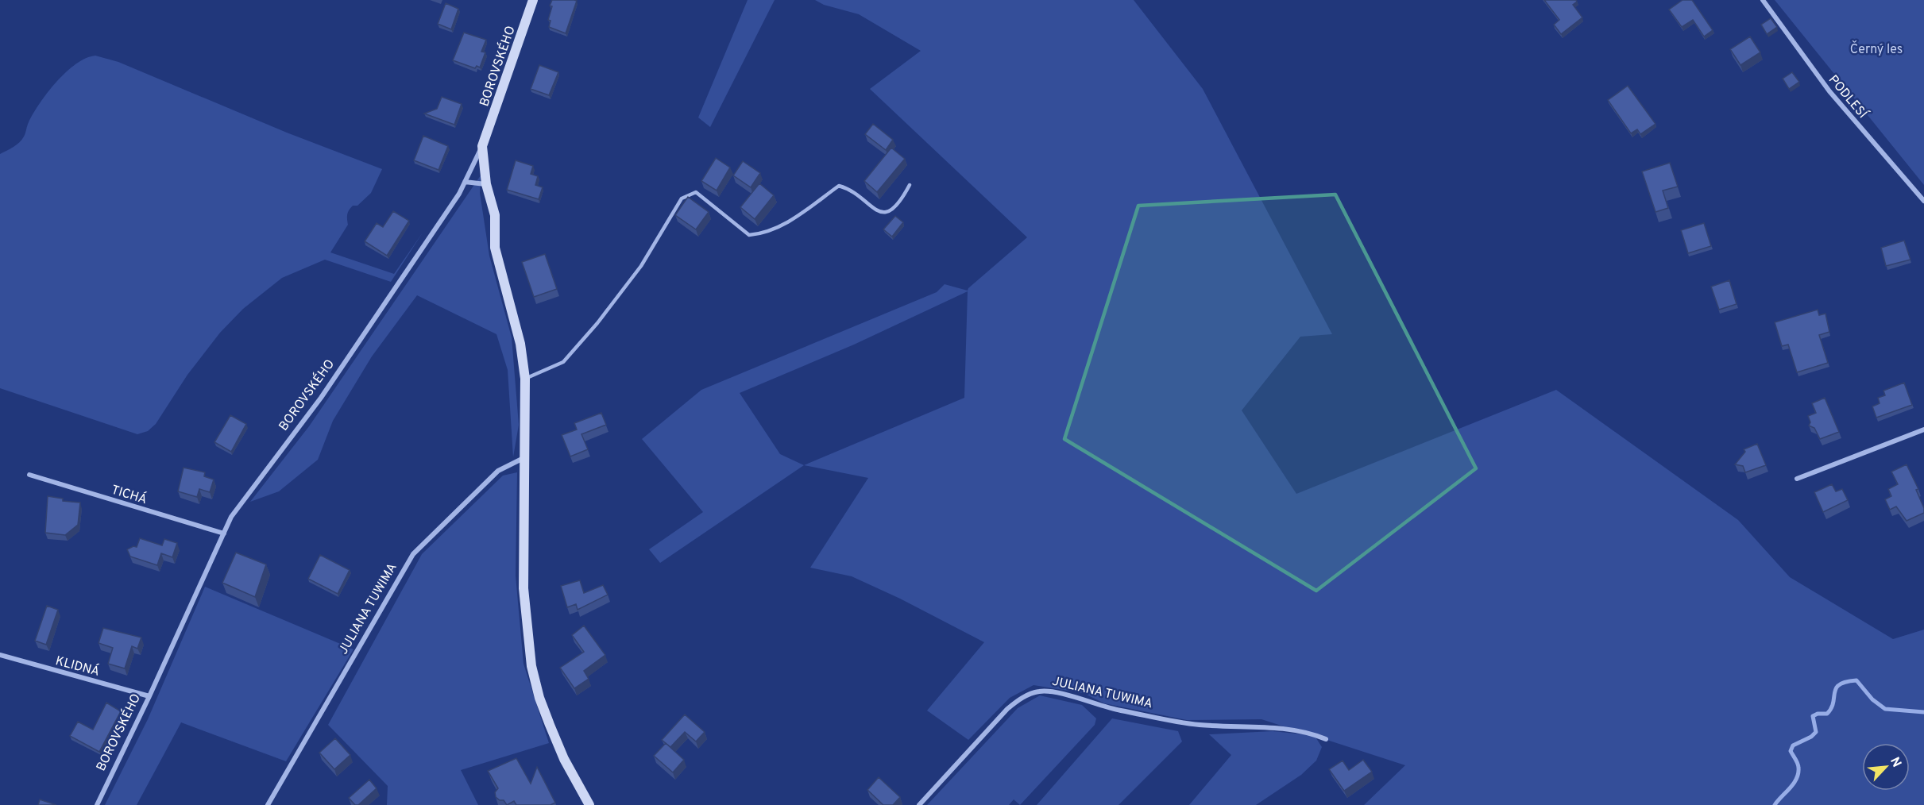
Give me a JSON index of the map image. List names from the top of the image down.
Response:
{
  "streets": {
    "street": [
      "BOROVSKÉHO",
      "PODLESÍ",
      "TICHÁ",
      "JULIANA TUWIMA",
      "KLIDNÁ"
    ]
  },
  "crossings": [
    ["BOROVSKÉHO", "TICHÁ"],
    ["BOROVSKÉHO", "KLIDNÁ"]
  ],
  "parks": ["Černý les"],
  "north": "top right"
}
